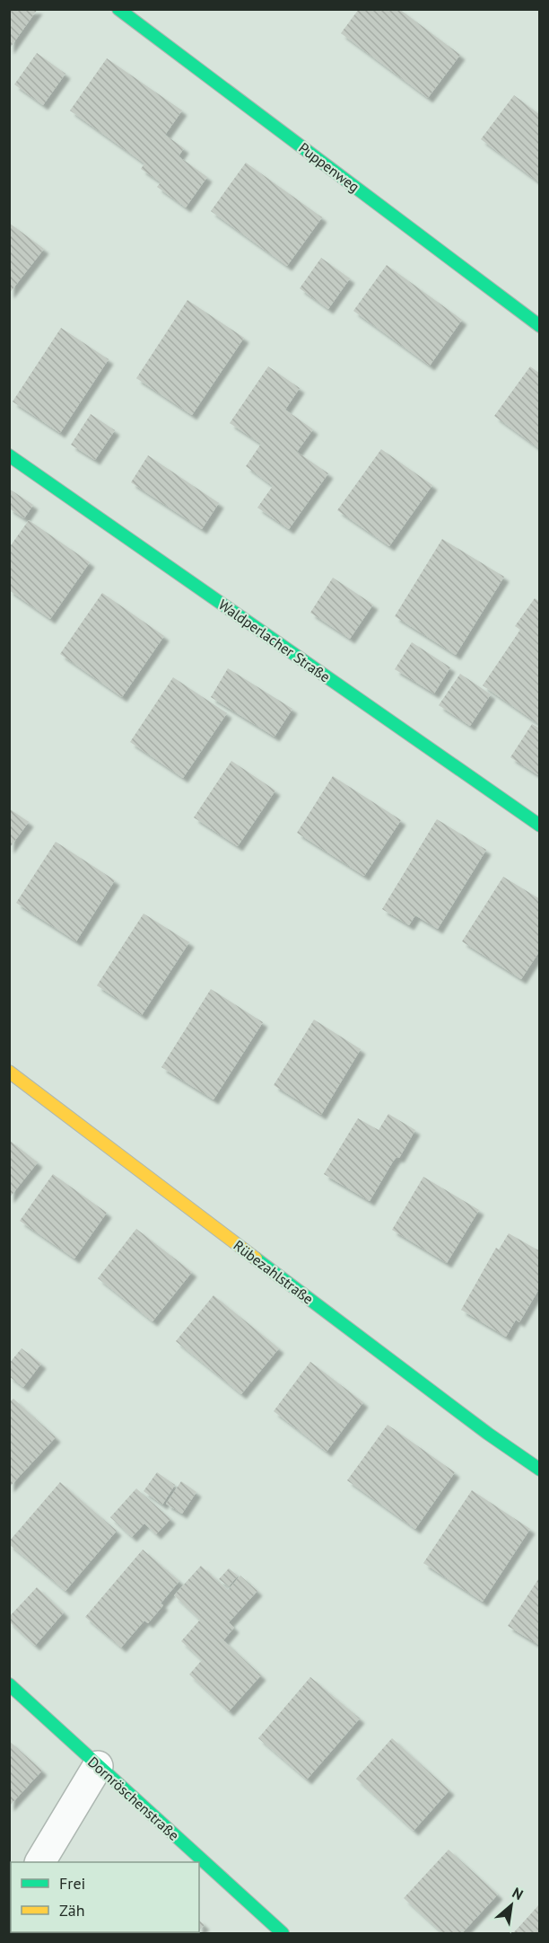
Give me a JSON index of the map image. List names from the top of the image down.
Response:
{
  "streets": {
    "street": [
      "Puppenweg",
      "Waldperlacher Straße",
      "Rübezahlstraße",
      "Dornröschenstraße"
    ]
  },
  "legend": ["Frei", "Zäh"],
  "north": "top right"
}
